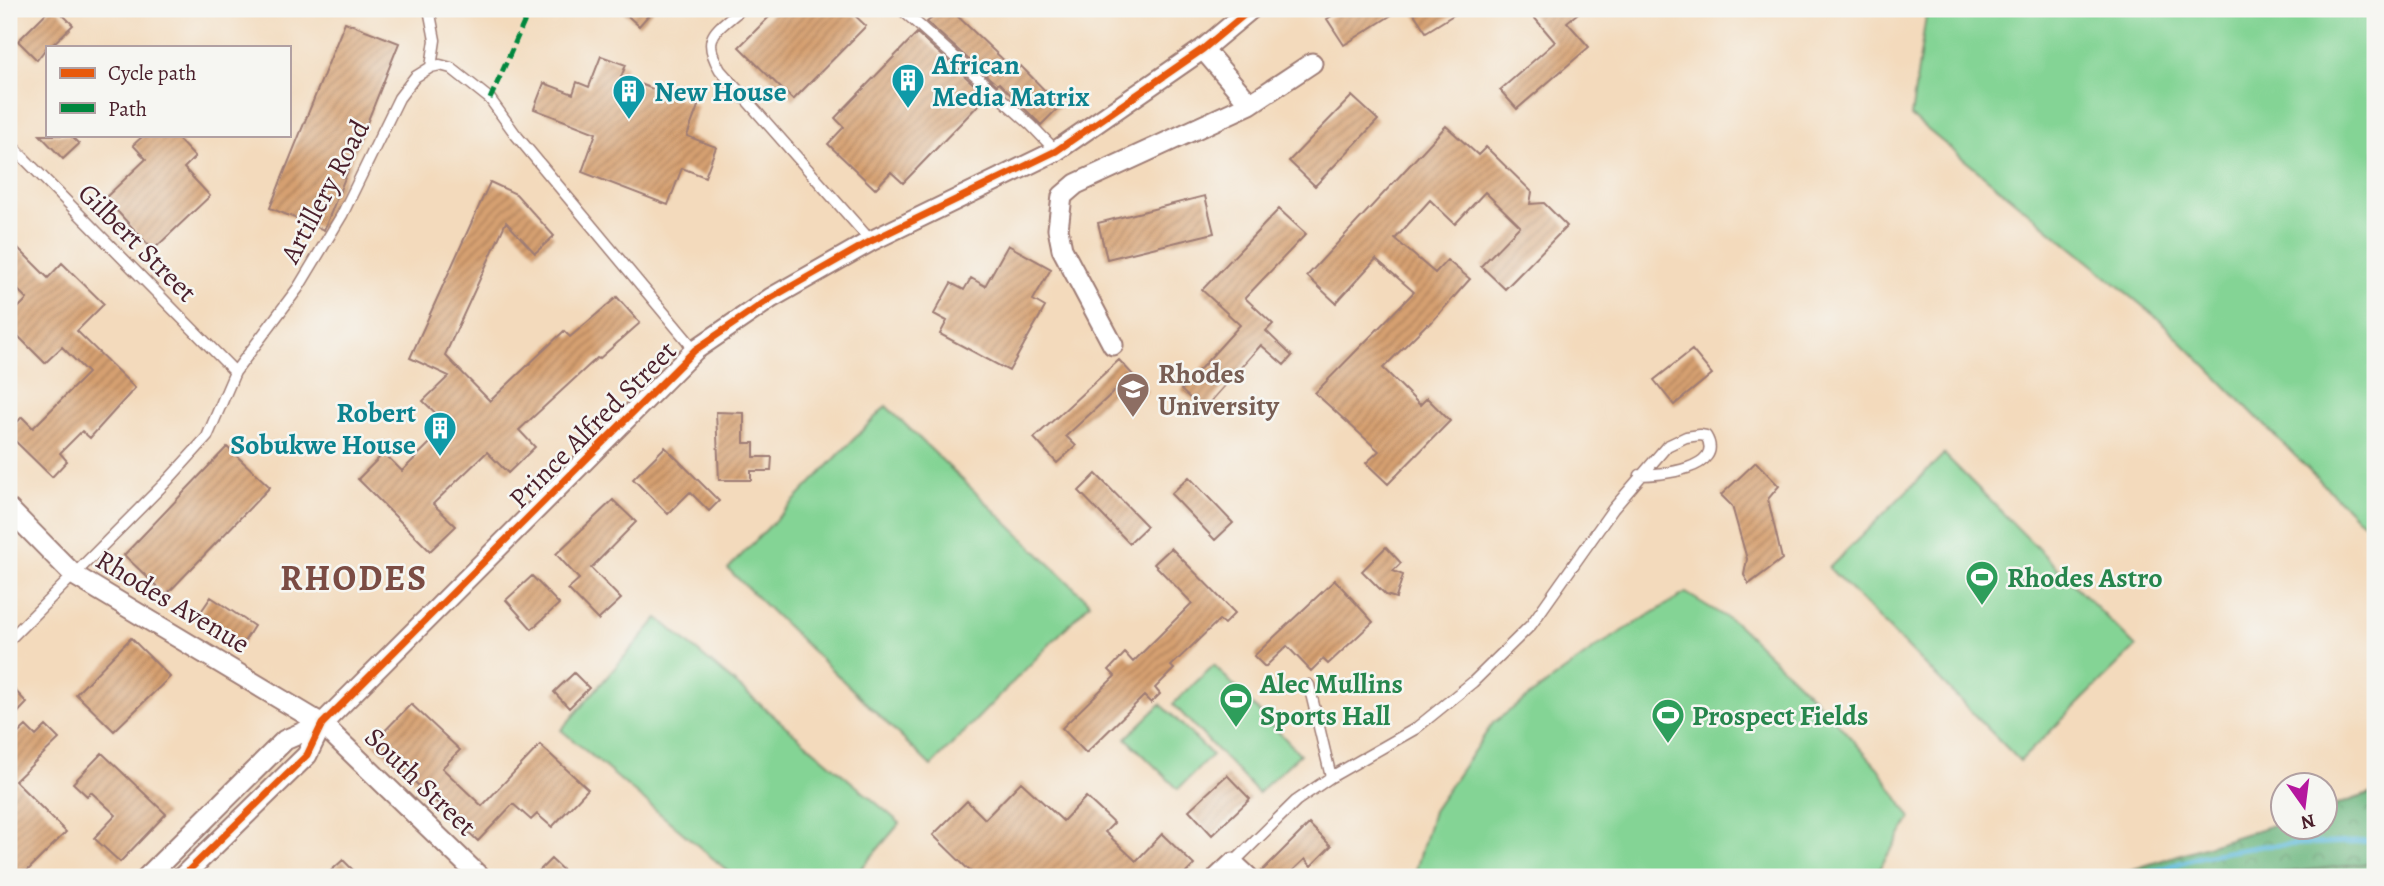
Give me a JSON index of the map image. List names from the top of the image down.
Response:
{
  "streets": {
    "street": ["Prince Alfred Street", "Rhodes Avenue", "South Street"],
    "lane": ["Artillery Road", "Gilbert Street"]
  },
  "crossings": [
    ["Artillery Road", "Gilbert Street"],
    ["Artillery Road", "Rhodes Avenue"],
    ["Prince Alfred Street", "Rhodes Avenue"],
    ["Prince Alfred Street", "South Street"],
    ["Rhodes Avenue", "South Street"]
  ],
  "districts": ["RHODES"],
  "places": {
    "building": ["African Media Matrix", "New House", "Robert Sobukwe House"],
    "school or university": ["Rhodes University"],
    "sports": ["Rhodes Astro", "Alec Mullins Sports Hall", "Prospect Fields"]
  },
  "legend": ["Cycle path", "Path"],
  "north": "bottom"
}
